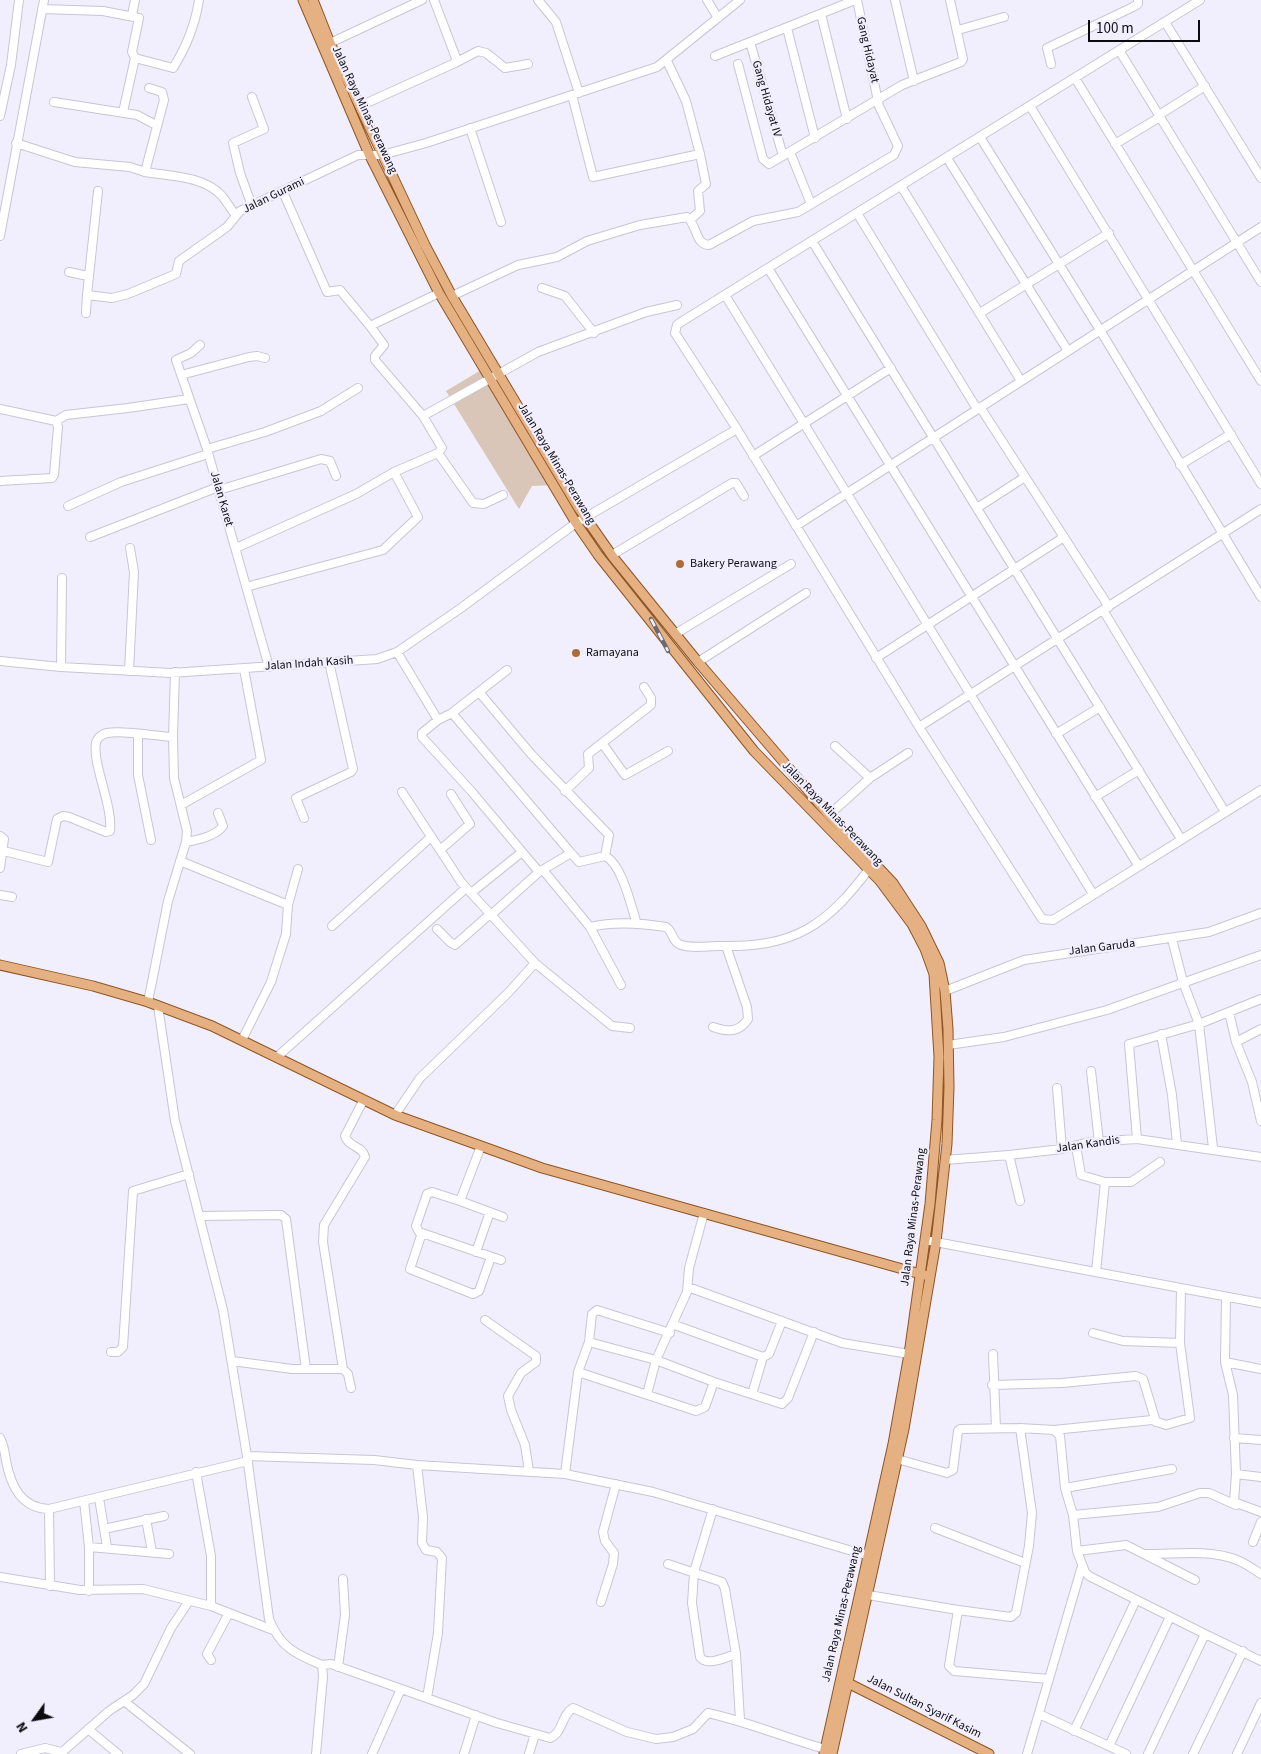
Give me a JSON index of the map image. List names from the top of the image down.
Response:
{
  "streets": {
    "main road": ["Jalan Raya Minas-Perawang", "Jalan Sultan Syarif Kasim"],
    "street": [
      "Gang Hidayat",
      "Gang Hidayat IV",
      "Jalan Gurami",
      "Jalan Karet",
      "Jalan Indah Kasih",
      "Jalan Garuda",
      "Jalan Kandis"
    ]
  },
  "crossings": [
    ["Gang Hidayat", "Gang Hidayat IV"],
    ["Jalan Raya Minas-Perawang", "Jalan Gurami"],
    ["Jalan Raya Minas-Perawang", "Jalan Indah Kasih"],
    ["Jalan Raya Minas-Perawang", "Jalan Garuda"],
    ["Jalan Raya Minas-Perawang", "Jalan Kandis"],
    ["Jalan Raya Minas-Perawang", "Jalan Sultan Syarif Kasim"],
    ["Jalan Karet", "Jalan Indah Kasih"]
  ],
  "places": ["Bakery Perawang", "Ramayana"],
  "scale_bar": "100 m",
  "north": "bottom left"
}
